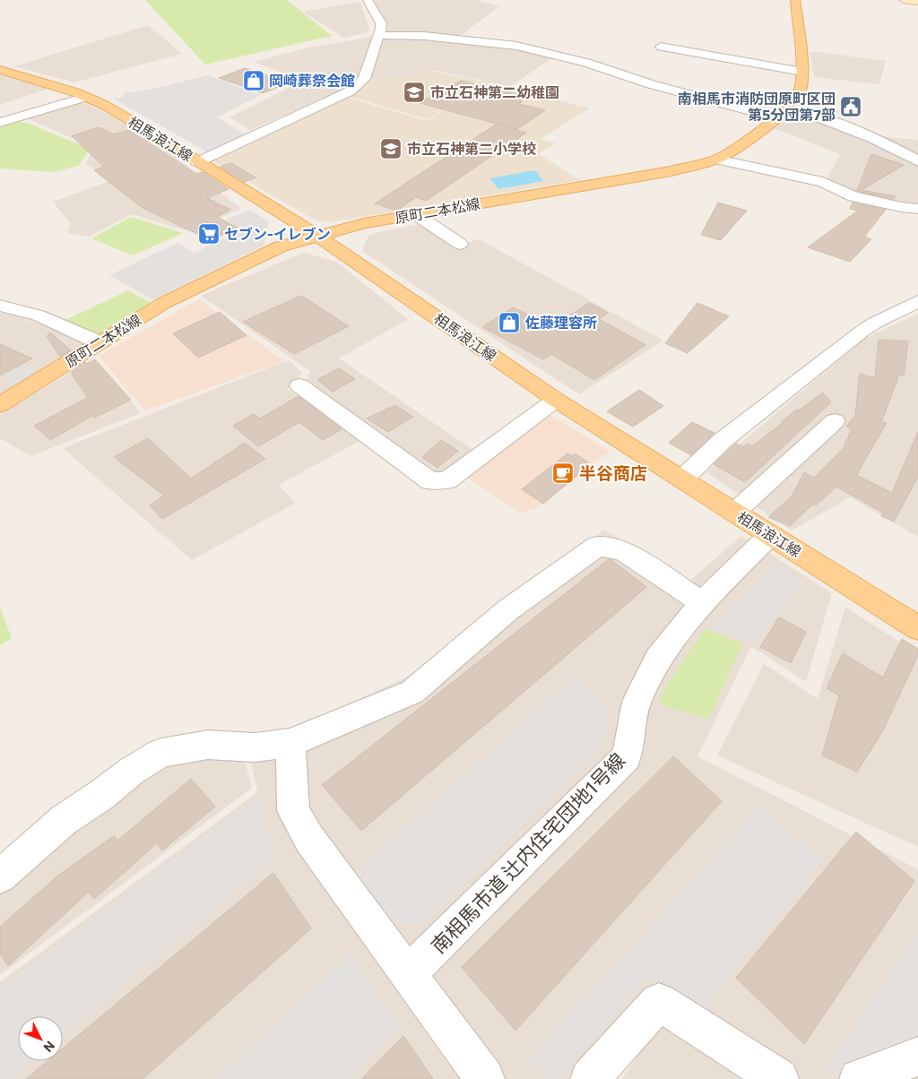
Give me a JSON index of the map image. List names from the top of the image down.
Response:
{
  "streets": {
    "main road": ["相馬浪江線", "原町二本松線"],
    "street": ["南相馬市道 辻内住宅団地1号線"]
  },
  "crossings": [
    ["相馬浪江線", "原町二本松線"],
    ["相馬浪江線", "南相馬市道 辻内住宅団地1号線"]
  ],
  "places": {
    "shop": ["岡崎葬祭会館", "佐藤理容所"],
    "school or university": ["市立石神第二幼稚園", "市立石神第二小学校"],
    "public building": ["南相馬市消防団原町区団 第5分団第7部"],
    "supermarket": ["セブン-イレブン"],
    "cafe": ["半谷商店"]
  },
  "north": "bottom right"
}
